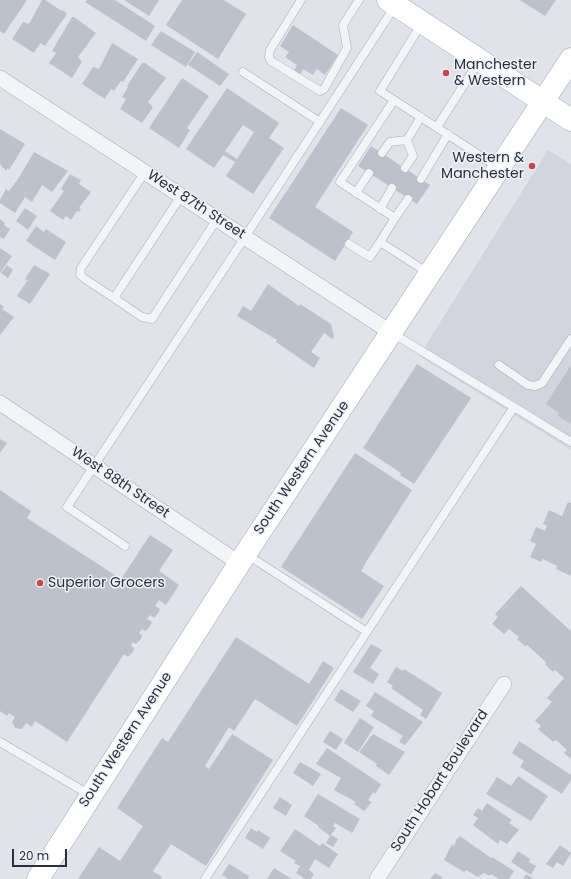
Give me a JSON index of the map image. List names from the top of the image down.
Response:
{
  "streets": {
    "main road": ["South Western Avenue"],
    "street": ["West 87th Street", "West 88th Street", "South Hobart Boulevard"]
  },
  "crossings": [
    ["West 87th Street", "South Western Avenue"],
    ["South Western Avenue", "West 88th Street"]
  ],
  "places": ["Manchester & Western", "Western & Manchester", "Superior Grocers"],
  "scale_bar": "20 m"
}
